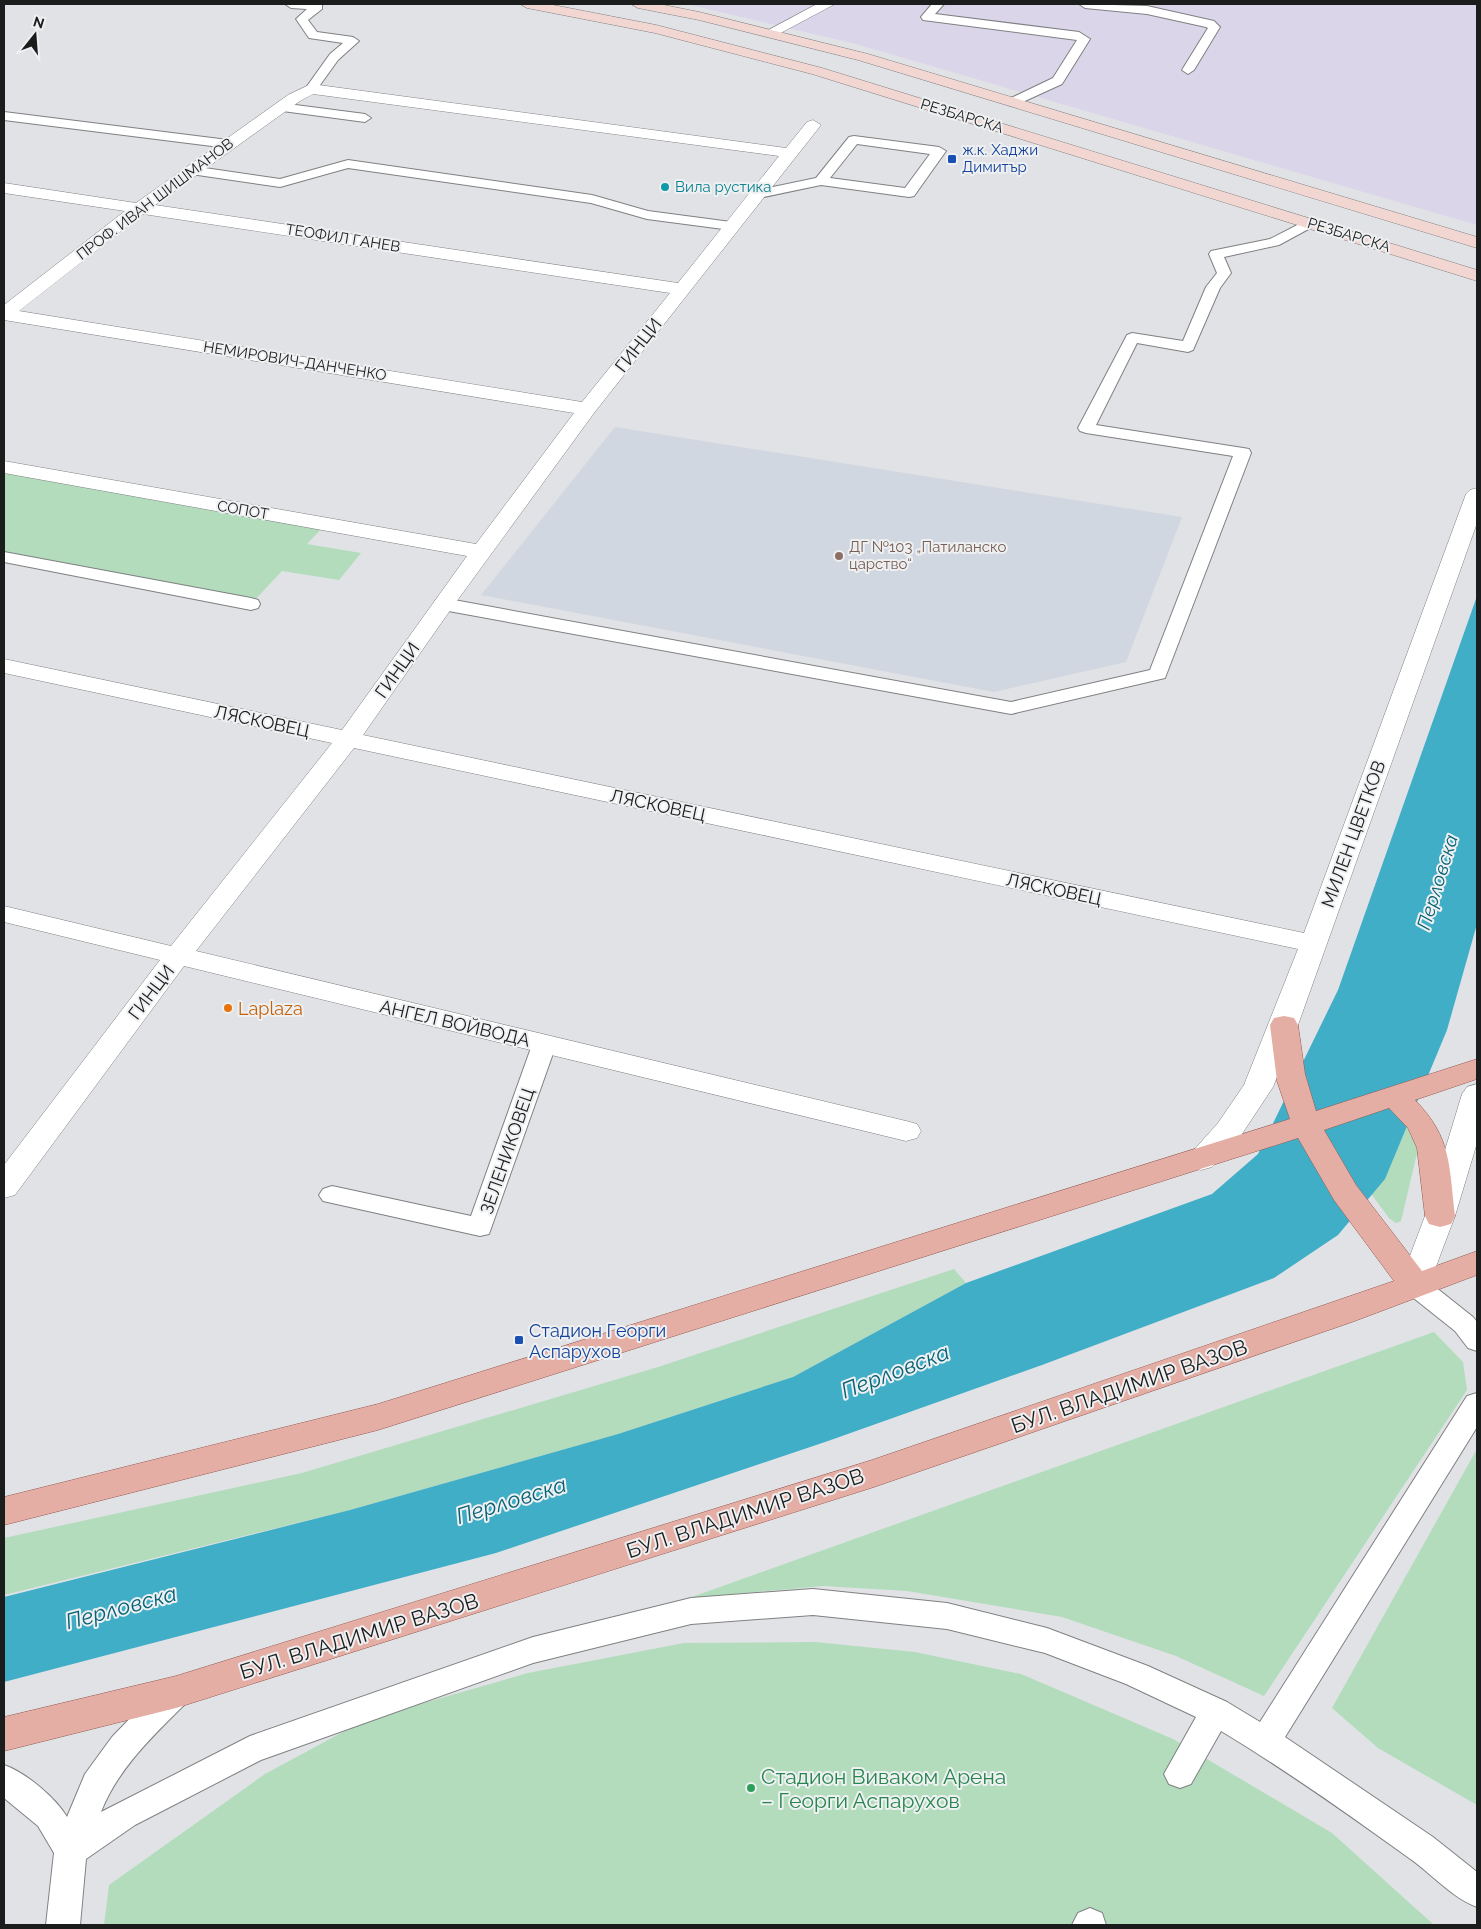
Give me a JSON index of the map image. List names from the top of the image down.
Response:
{
  "streets": {
    "main road": ["БУЛ. ВЛАДИМИР ВАЗОВ"],
    "street": [
      "РЕЗБАРСКА",
      "ПРОФ. ИВАН ШИШМАНОВ",
      "ТЕОФИЛ ГАНЕВ",
      "ГИНЦИ",
      "НЕМИРОВИЧ-ДАНЧЕНКО",
      "СОПОТ",
      "ЛЯСКОВЕЦ",
      "МИЛЕН ЦВЕТКОВ",
      "АНГЕЛ ВОЙВОДА"
    ],
    "lane": ["ЗЕЛЕНИКОВЕЦ"]
  },
  "crossings": [
    ["ПРОФ. ИВАН ШИШМАНОВ", "ТЕОФИЛ ГАНЕВ"],
    ["ПРОФ. ИВАН ШИШМАНОВ", "НЕМИРОВИЧ-ДАНЧЕНКО"],
    ["ТЕОФИЛ ГАНЕВ", "ГИНЦИ"],
    ["ГИНЦИ", "НЕМИРОВИЧ-ДАНЧЕНКО"],
    ["ГИНЦИ", "СОПОТ"],
    ["ГИНЦИ", "ЛЯСКОВЕЦ"],
    ["ГИНЦИ", "АНГЕЛ ВОЙВОДА"],
    ["ЛЯСКОВЕЦ", "МИЛЕН ЦВЕТКОВ"],
    ["АНГЕЛ ВОЙВОДА", "ЗЕЛЕНИКОВЕЦ"]
  ],
  "water": ["Перловска"],
  "places": {
    "transit": ["ж.к. Хаджи Димитър", "Стадион Георги Аспарухов"],
    "other": [
      "Вила рустика",
      "ДГ №103 „Патиланско царство“",
      "Laplaza",
      "Стадион Виваком Арена – Георги Аспарухов"
    ]
  },
  "north": "top"
}
